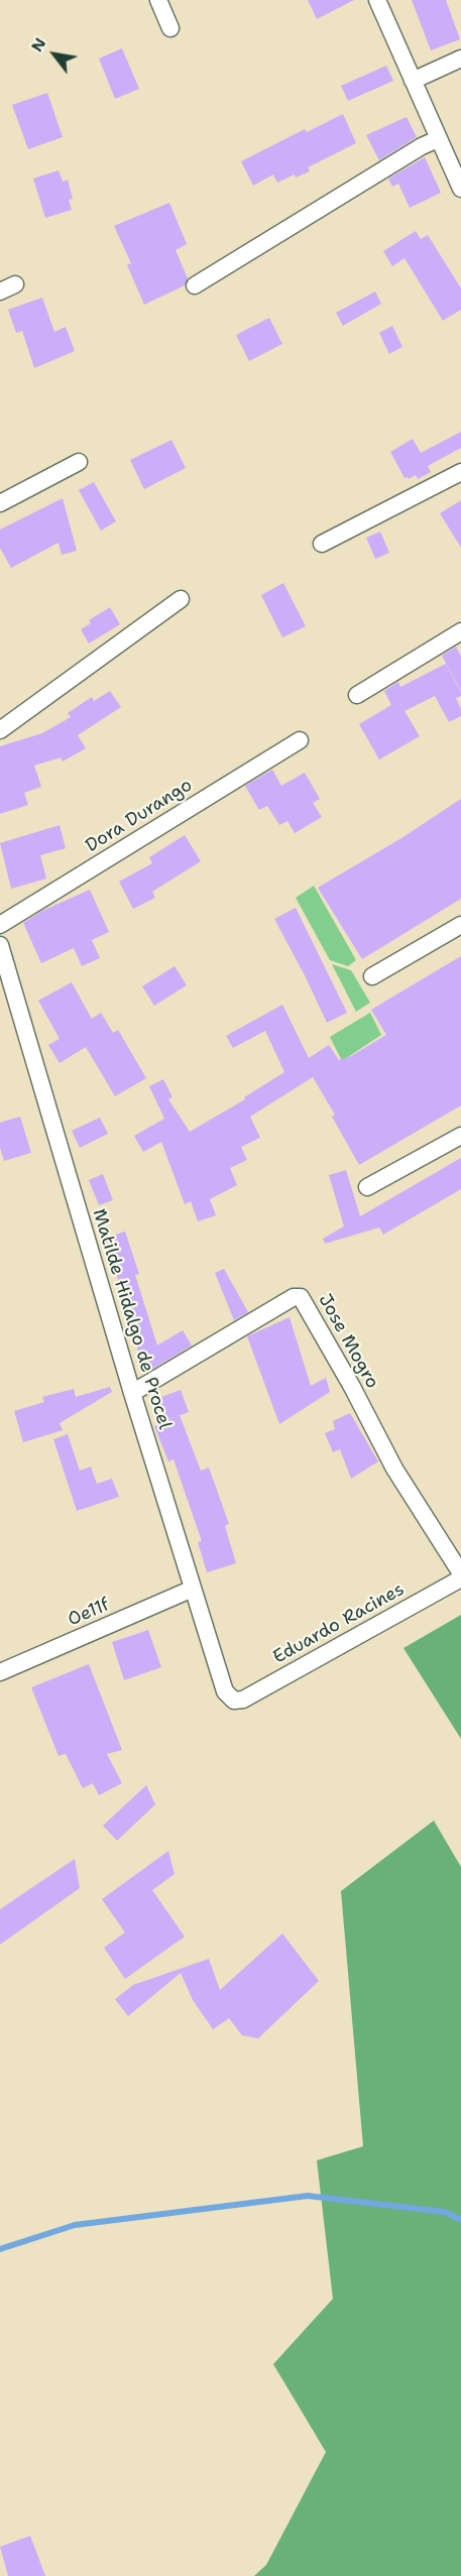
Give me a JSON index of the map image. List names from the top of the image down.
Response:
{
  "streets": {
    "street": [
      "Dora Durango",
      "Matilde Hidalgo de Procel",
      "Jose Mogro",
      "Oe11f",
      "Eduardo Racines"
    ]
  },
  "crossings": [
    ["Matilde Hidalgo de Procel", "Jose Mogro"],
    ["Matilde Hidalgo de Procel", "Oe11f"],
    ["Matilde Hidalgo de Procel", "Eduardo Racines"],
    ["Jose Mogro", "Eduardo Racines"]
  ],
  "north": "top left"
}
